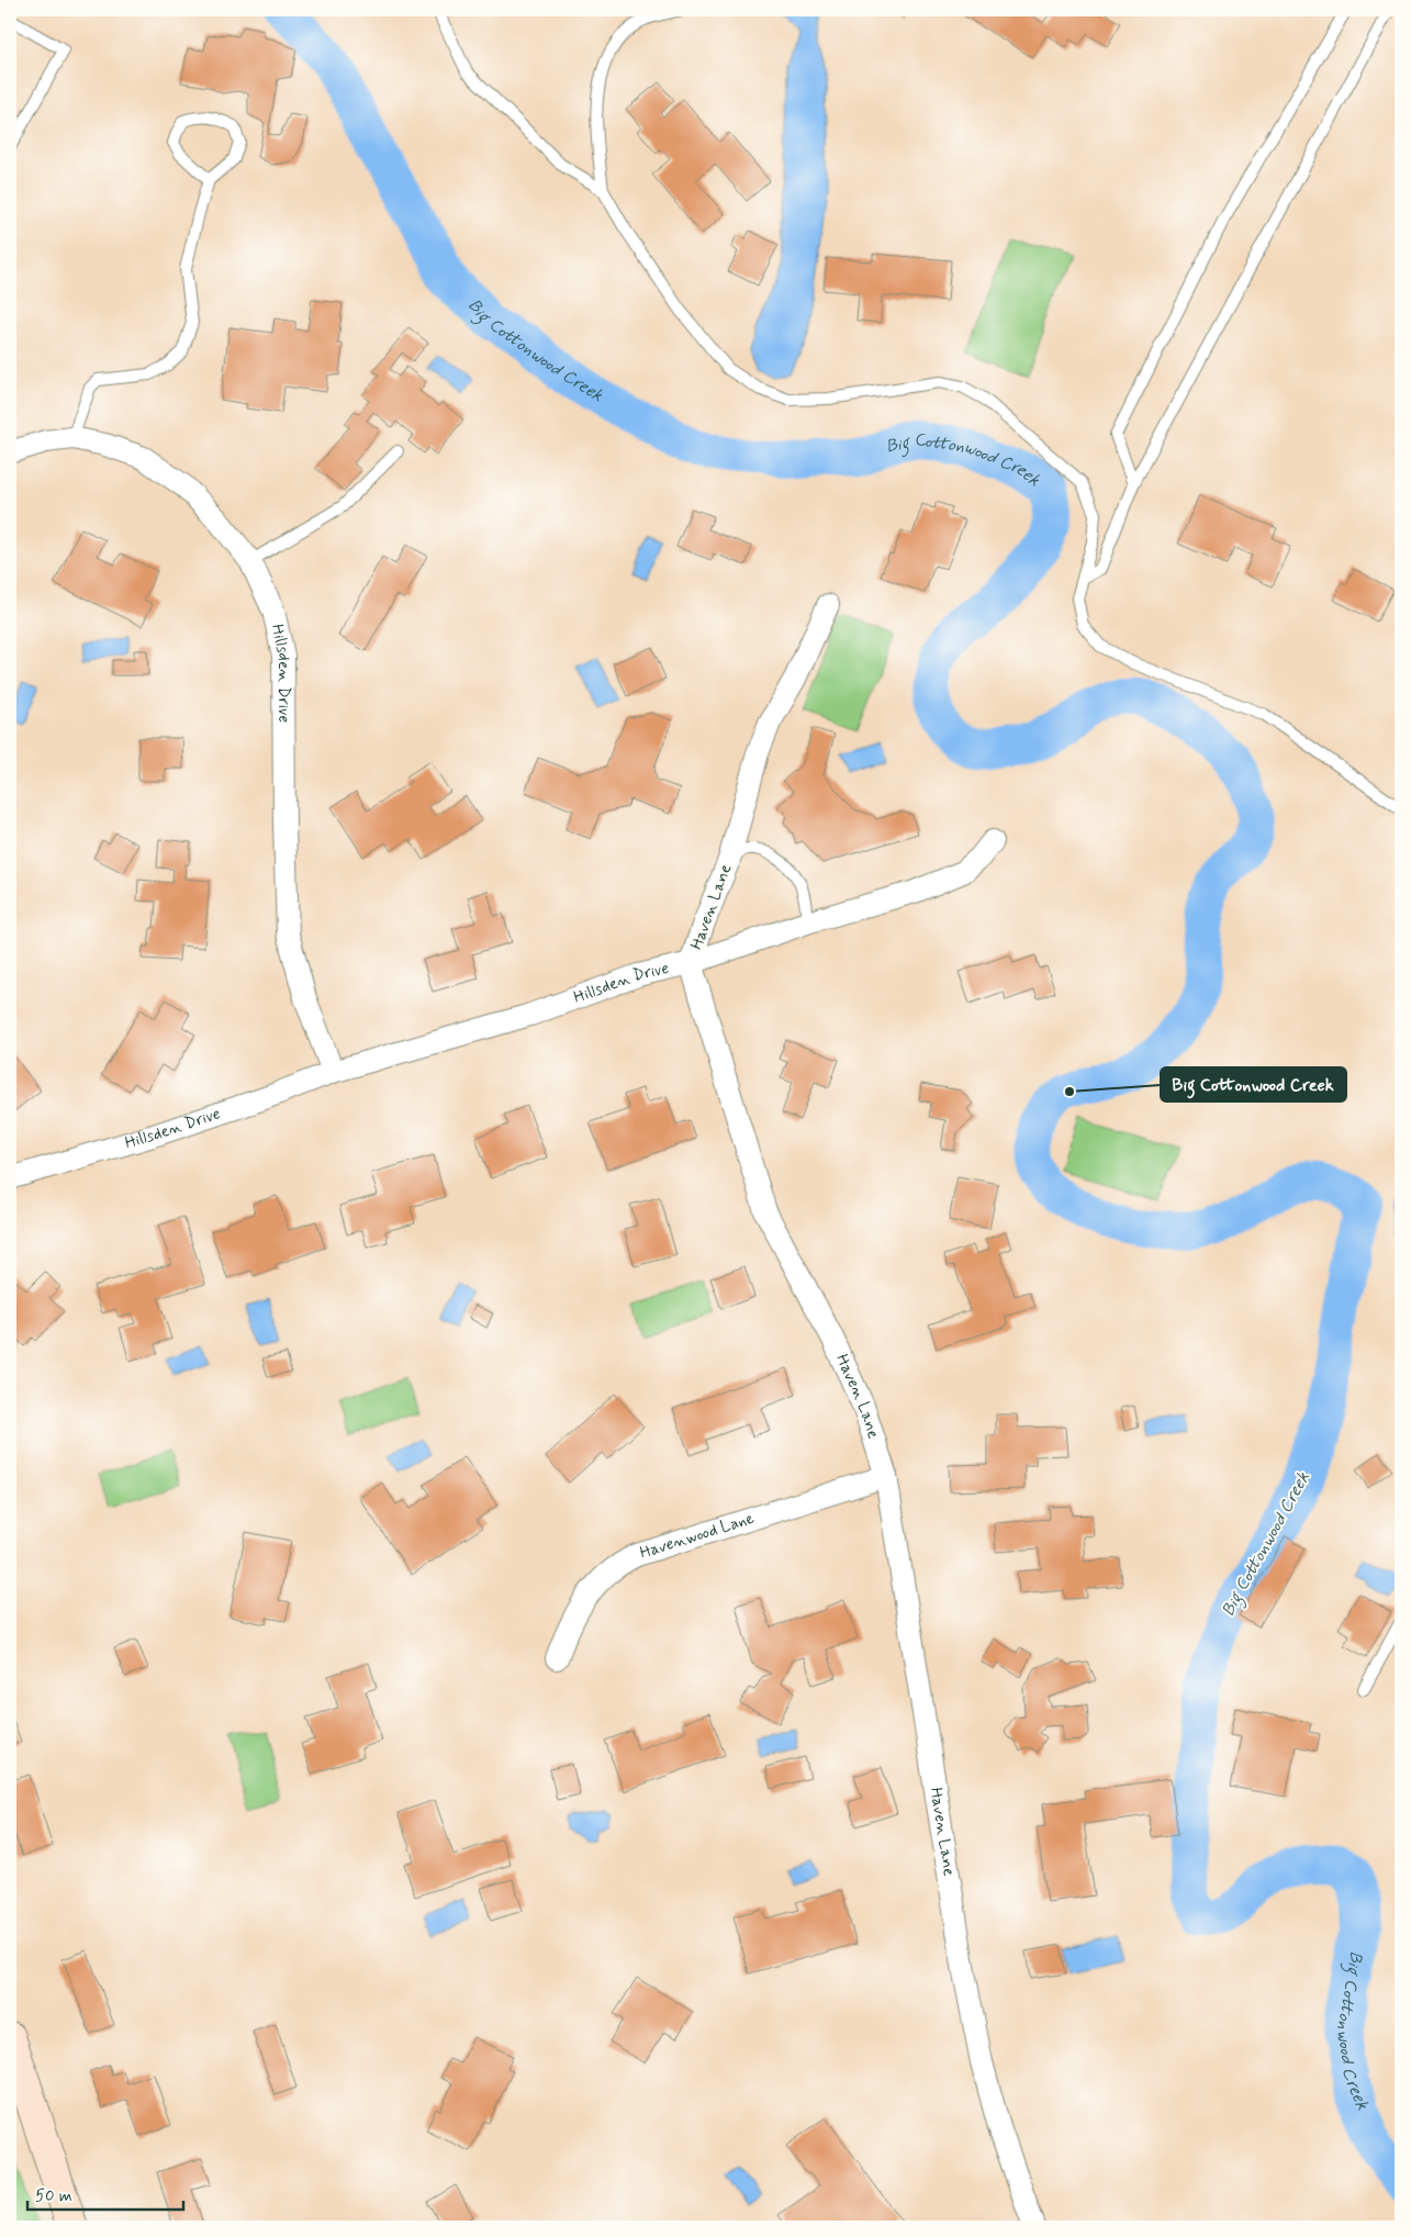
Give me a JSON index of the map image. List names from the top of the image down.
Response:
{
  "streets": {
    "street": ["Hillsden Drive", "Haven Lane", "Havenwood Lane"]
  },
  "crossings": [
    ["Hillsden Drive", "Haven Lane"],
    ["Haven Lane", "Havenwood Lane"]
  ],
  "water": ["Big Cottonwood Creek"],
  "places": ["Big Cottonwood Creek"],
  "scale_bar": "50 m"
}
